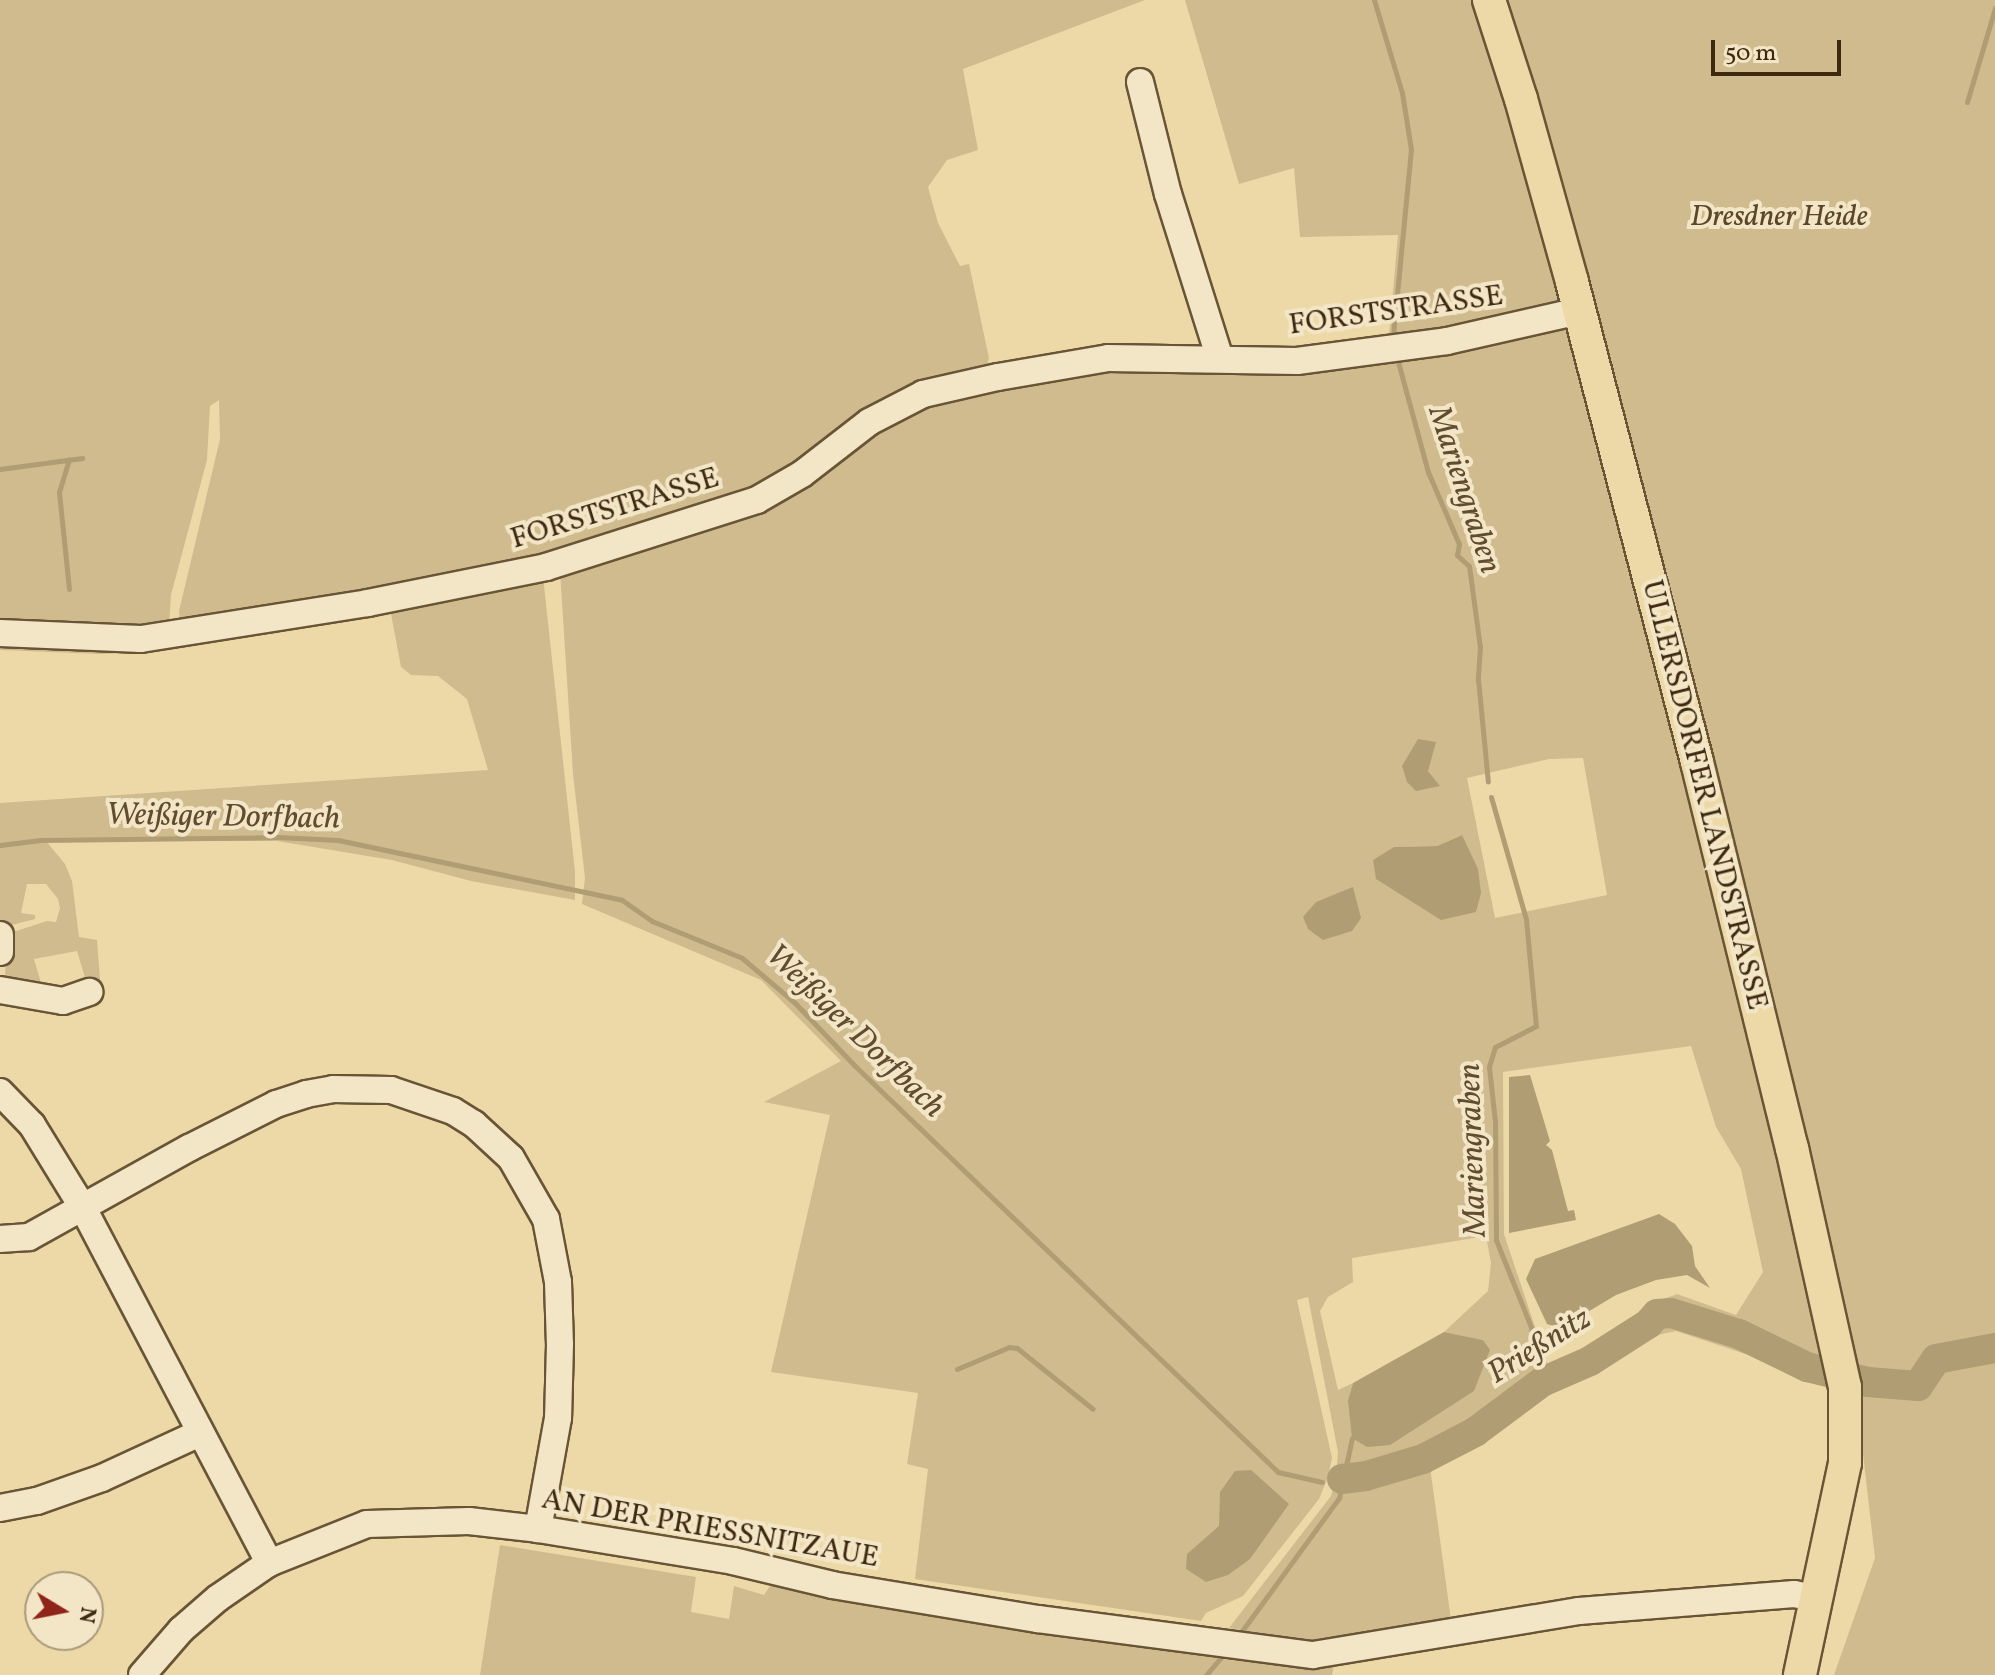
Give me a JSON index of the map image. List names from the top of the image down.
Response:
{
  "streets": {
    "main road": ["ULLERSDORFER LANDSTRASSE"],
    "street": ["FORSTSTRASSE", "AN DER PRIESSNITZAUE"]
  },
  "crossings": [
    ["FORSTSTRASSE", "ULLERSDORFER LANDSTRASSE"],
    ["ULLERSDORFER LANDSTRASSE", "AN DER PRIESSNITZAUE"]
  ],
  "water": ["Mariengraben", "Weißiger Dorfbach", "Prießnitz"],
  "parks": ["Dresdner Heide"],
  "scale_bar": "50 m",
  "north": "right"
}
